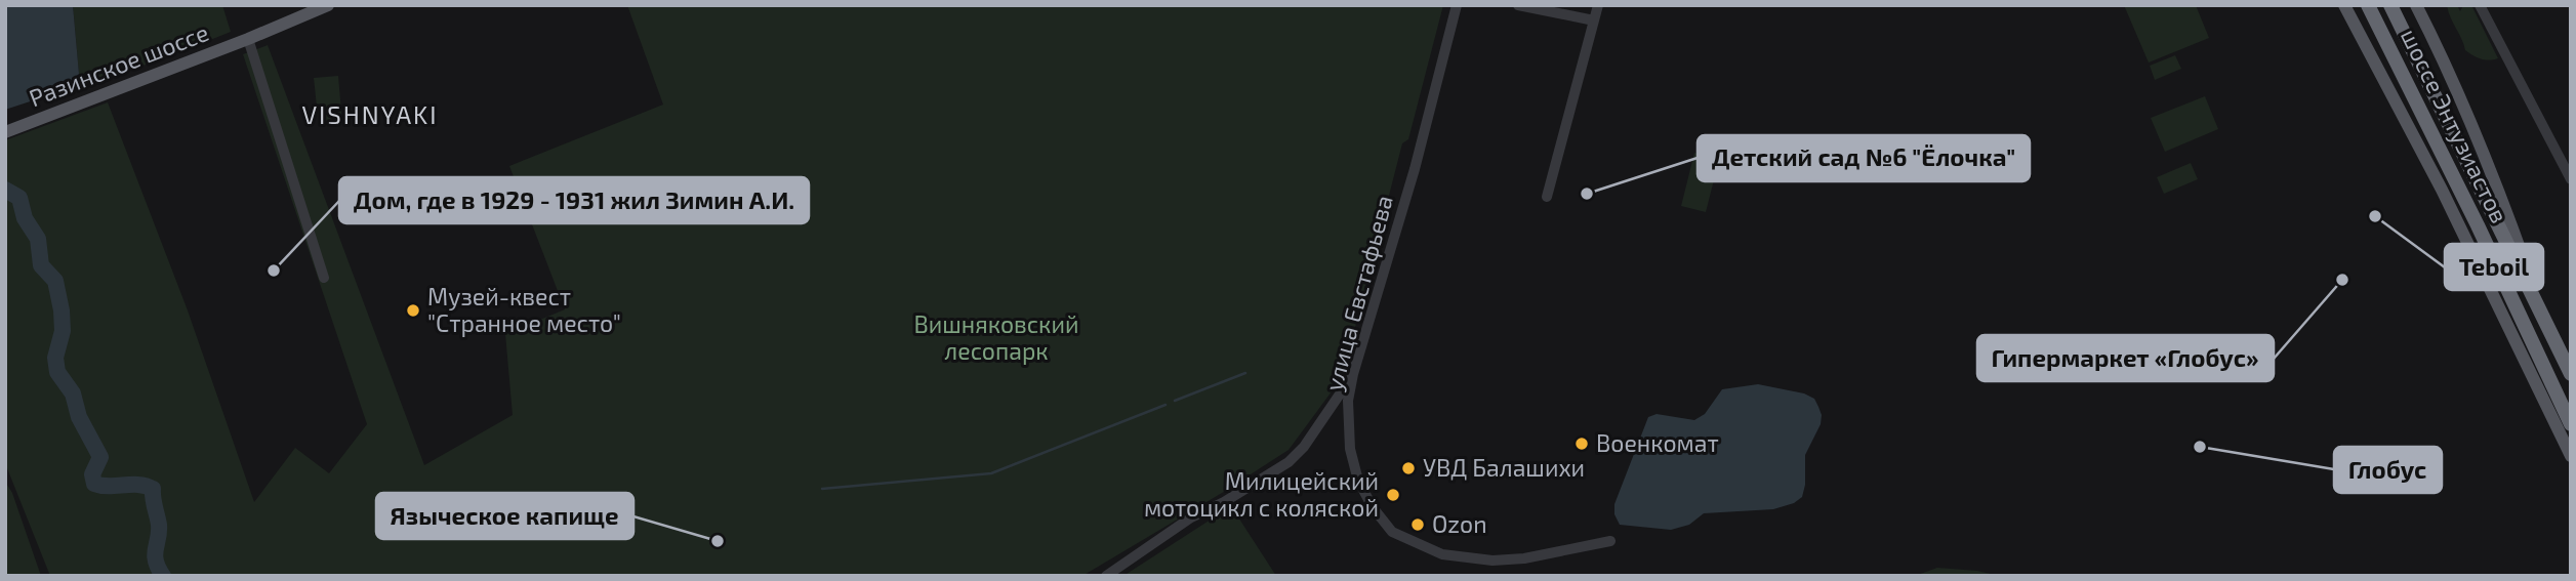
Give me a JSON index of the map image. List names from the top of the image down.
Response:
{
  "streets": {
    "highway": ["шоссе Энтузиастов"],
    "main road": ["Разинское шоссе"],
    "street": ["улица Евстафьева"]
  },
  "districts": ["VISHNYAKI"],
  "parks": ["Вишняковский лесопарк"],
  "places": [
    "Детский сад №6 \"Ёлочка\"",
    "Teboil",
    "Дом, где в 1929 - 1931 жил Зимин А.И.",
    "Гипермаркет «Глобус»",
    "Музей-квест \"Странное место\"",
    "Военкомат",
    "Глобус",
    "УВД Балашихи",
    "Милицейский мотоцикл с коляской",
    "Ozon",
    "Языческое капище"
  ]
}
